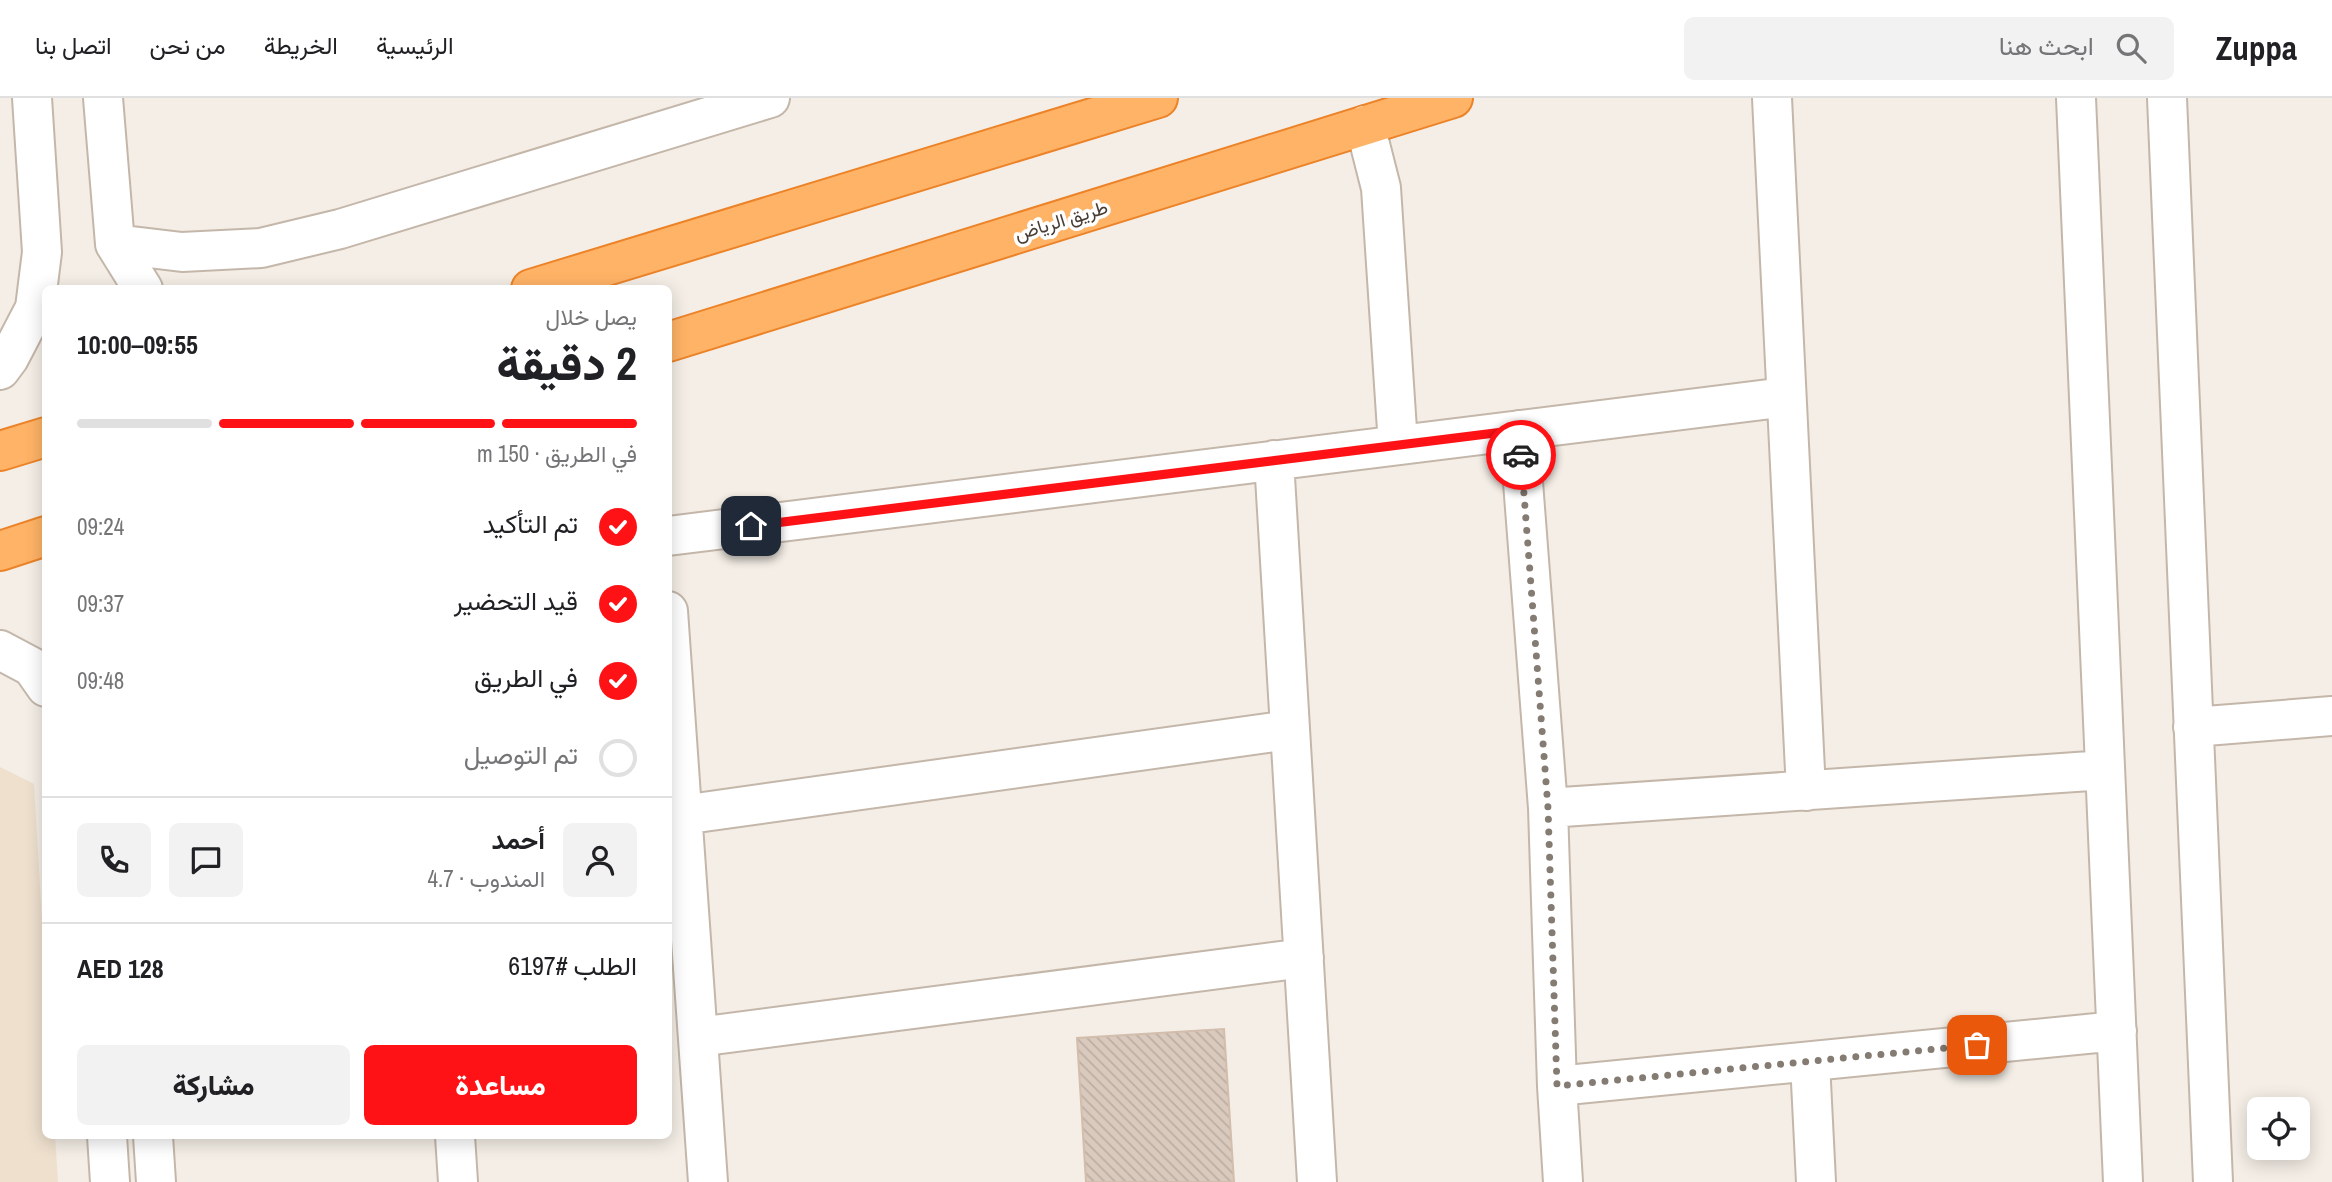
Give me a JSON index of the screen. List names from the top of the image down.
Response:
{
  "streets": {
    "highway": ["طريق الرياض"]
  },
  "page": {
    "header": "Zuppa",
    "search": "ابحث هنا",
    "nav": [
      "الرئيسية",
      "الخريطة",
      "من نحن",
      "اتصل بنا"
    ],
    "heading": ["2 دقيقة", "يصل خلال", "09:55–10:00"],
    "panel": [
      "أحمد",
      "المندوب · 4.7",
      "الطلب #6197",
      "AED 128"
    ],
    "bar": "في الطريق · 150 m",
    "list": [
      ["تم التأكيد", "09:24"],
      ["قيد التحضير", "09:37"],
      ["في الطريق", "09:48"],
      "تم التوصيل"
    ],
    "buttons": ["مساعدة", "مشاركة"]
  }
}
